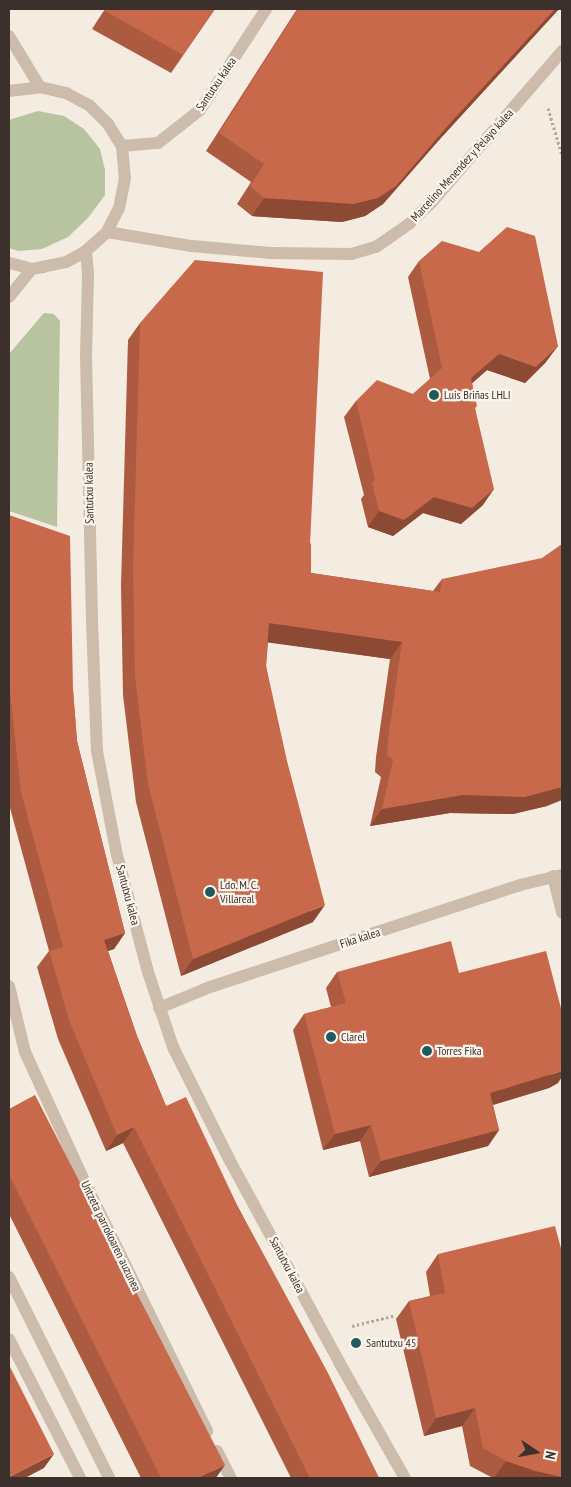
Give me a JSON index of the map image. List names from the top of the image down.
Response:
{
  "streets": {
    "street": [
      "Santutxu kalea",
      "Marcelino Menendez y Pelayo kalea",
      "Fika kalea",
      "Untzeta parrokoaren auzunea"
    ]
  },
  "crossings": [
    ["Santutxu kalea", "Fika kalea"]
  ],
  "places": [
    "Luis Briñas LHLI",
    "Ldo. M. C. Villareal",
    "Clarel",
    "Torres Fika",
    "Santutxu 45"
  ],
  "north": "right"
}
